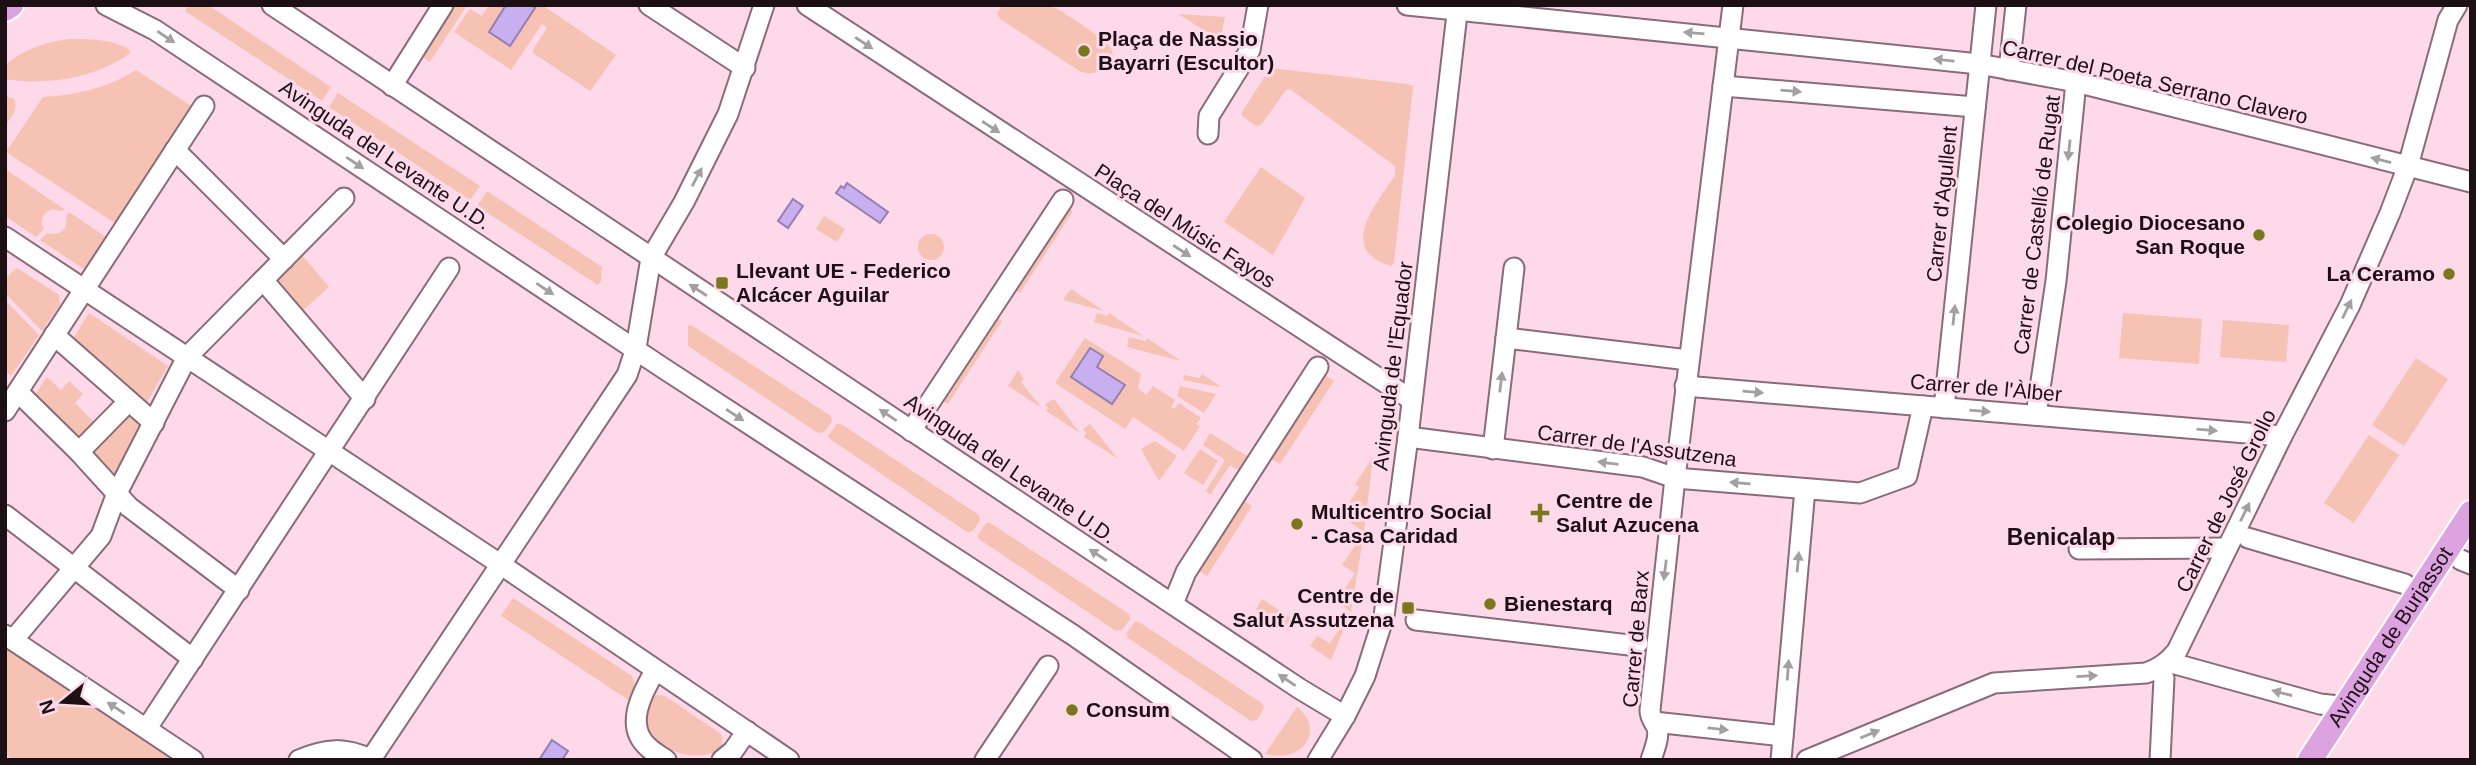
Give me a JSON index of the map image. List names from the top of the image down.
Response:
{
  "streets": {
    "main road": ["Avinguda de Burjassot"],
    "street": [
      "Carrer del Poeta Serrano Clavero",
      "Avinguda del Levante U.D.",
      "Carrer d'Agullent",
      "Carrer de Castelló de Rugat",
      "Plaça del Músic Fayos",
      "Avinguda de l'Equador",
      "Carrer de l'Àlber",
      "Carrer de l'Assutzena",
      "Carrer de José Grollo",
      "Carrer de Barx"
    ]
  },
  "crossings": [
    ["Carrer del Poeta Serrano Clavero", "Carrer d'Agullent"],
    ["Carrer del Poeta Serrano Clavero", "Carrer de Castelló de Rugat"],
    ["Carrer del Poeta Serrano Clavero", "Avinguda de l'Equador"],
    ["Carrer del Poeta Serrano Clavero", "Carrer de José Grollo"],
    ["Carrer del Poeta Serrano Clavero", "Carrer de Barx"],
    ["Avinguda del Levante U.D.", "Avinguda de l'Equador"],
    ["Carrer d'Agullent", "Carrer de l'Àlber"],
    ["Carrer de Castelló de Rugat", "Carrer de l'Àlber"],
    ["Plaça del Músic Fayos", "Avinguda de l'Equador"],
    ["Avinguda de l'Equador", "Carrer de l'Assutzena"],
    ["Carrer de l'Àlber", "Carrer de l'Assutzena"],
    ["Carrer de l'Àlber", "Carrer de José Grollo"],
    ["Carrer de l'Àlber", "Carrer de Barx"],
    ["Carrer de l'Assutzena", "Carrer de Barx"]
  ],
  "one_way": [
    "Carrer del Poeta Serrano Clavero",
    "Carrer d'Agullent",
    "Carrer de Castelló de Rugat",
    "Plaça del Músic Fayos",
    "Carrer de José Grollo"
  ],
  "districts": ["Benicalap"],
  "places": {
    "other": [
      "Plaça de Nassio Bayarri (Escultor)",
      "Colegio Diocesano San Roque",
      "La Ceramo",
      "Multicentro Social - Casa Caridad",
      "Bienestarq",
      "Consum"
    ],
    "transit": ["Llevant UE - Federico Alcácer Aguilar", "Centre de Salut Assutzena"],
    "health": ["Centre de Salut Azucena"]
  },
  "north": "left"
}
